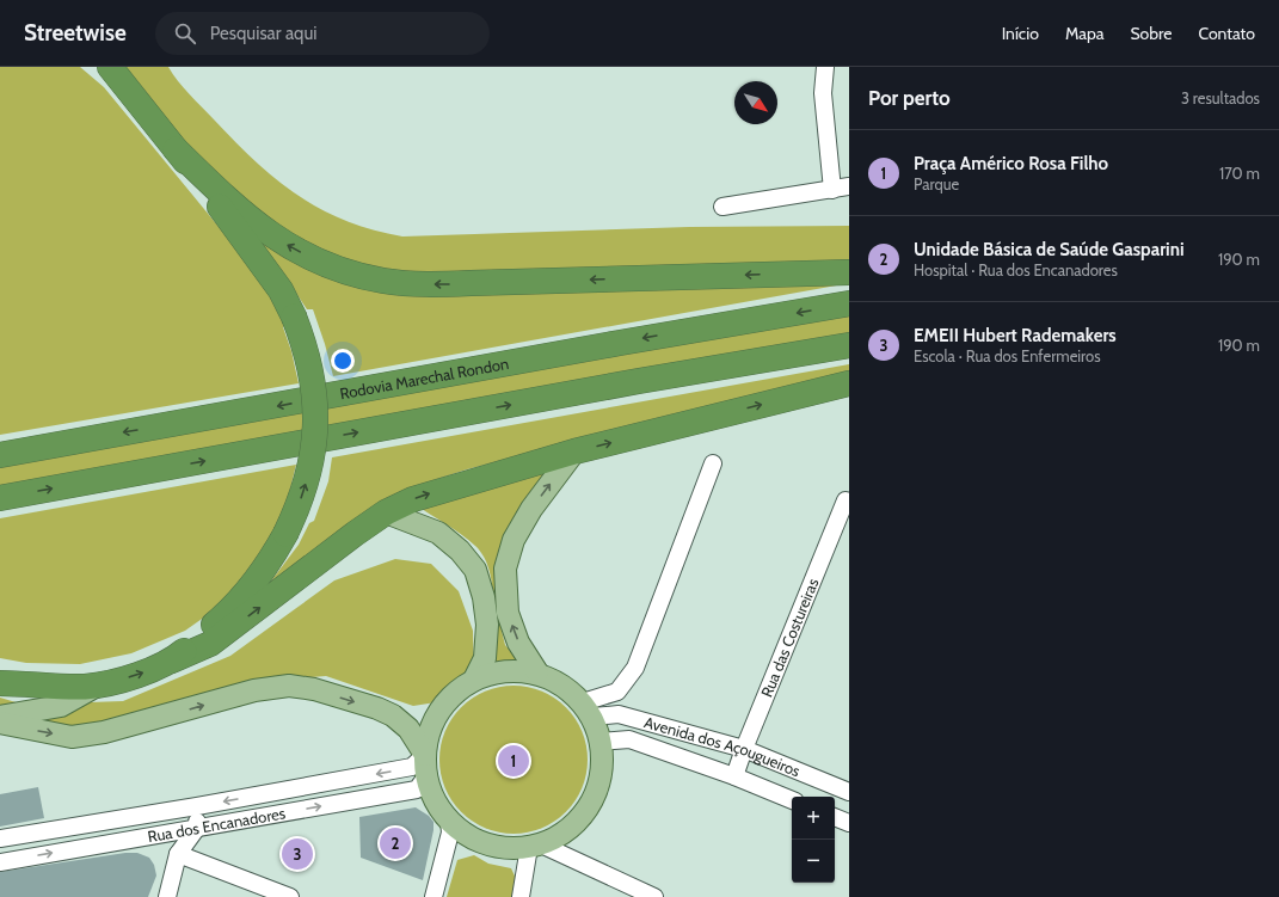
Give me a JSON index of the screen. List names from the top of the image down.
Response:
{
  "streets": {
    "highway": ["Rodovia Marechal Rondon"],
    "street": ["Rua das Costureiras", "Avenida dos Açougueiros", "Rua dos Encanadores"]
  },
  "crossings": [
    ["Rua das Costureiras", "Avenida dos Açougueiros"]
  ],
  "north": "bottom right",
  "page": {
    "header": "Streetwise",
    "search": "Pesquisar aqui",
    "nav": [
      "Início",
      "Mapa",
      "Sobre",
      "Contato"
    ],
    "heading": ["Por perto", "3 resultados"],
    "list": [
      {
        "mark": "1",
        "name": "Praça Américo Rosa Filho",
        "note": "Parque",
        "value": "170 m"
      },
      {
        "mark": "2",
        "name": "Unidade Básica de Saúde Gasparini",
        "note": "Hospital · Rua dos Encanadores",
        "value": "190 m"
      },
      {
        "mark": "3",
        "name": "EMEII Hubert Rademakers",
        "note": "Escola · Rua dos Enfermeiros",
        "value": "190 m"
      }
    ],
    "pins": ["1", "2", "3"],
    "map_buttons": ["+", "−"]
  }
}
